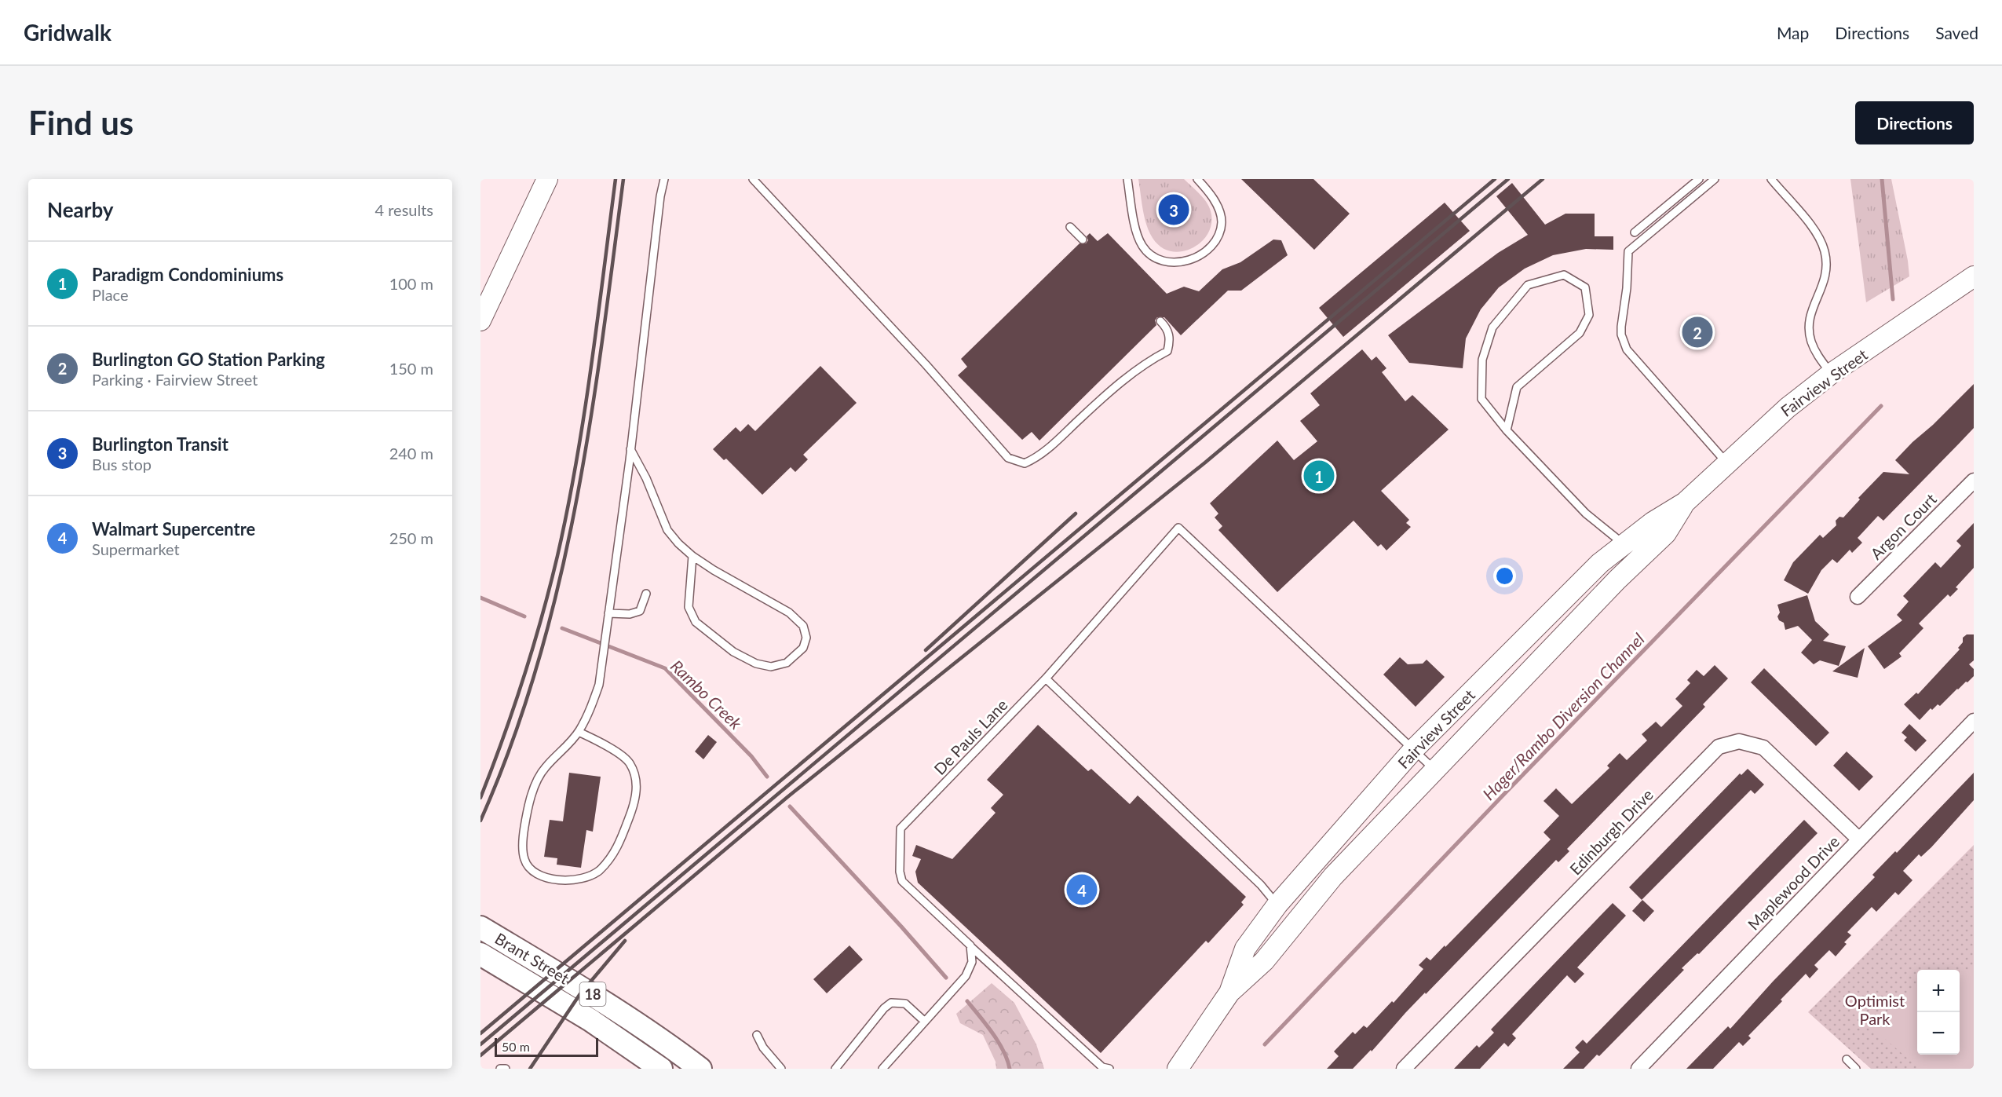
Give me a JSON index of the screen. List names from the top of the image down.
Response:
{
  "streets": {
    "main road": ["Fairview Street", "Brant Street", "18"],
    "street": ["Argon Court", "Edinburgh Drive", "Maplewood Drive"],
    "lane": ["De Pauls Lane"]
  },
  "crossings": [
    ["Fairview Street", "De Pauls Lane"],
    ["Edinburgh Drive", "Maplewood Drive"]
  ],
  "water": ["Rambo Creek", "Hager/Rambo Diversion Channel"],
  "parks": ["Optimist Park"],
  "scale_bar": "50 m",
  "page": {
    "header": "Gridwalk",
    "nav": ["Map", "Directions", "Saved"],
    "buttons": "Directions",
    "title": "Find us",
    "heading": ["Nearby", "4 results"],
    "pins": [
      "3",
      "2",
      "1",
      "4"
    ],
    "list": [
      {
        "mark": "1",
        "name": "Paradigm Condominiums",
        "note": "Place",
        "value": "100 m"
      },
      {
        "mark": "2",
        "name": "Burlington GO Station Parking",
        "note": "Parking · Fairview Street",
        "value": "150 m"
      },
      {
        "mark": "3",
        "name": "Burlington Transit",
        "note": "Bus stop",
        "value": "240 m"
      },
      {
        "mark": "4",
        "name": "Walmart Supercentre",
        "note": "Supermarket",
        "value": "250 m"
      }
    ],
    "map_buttons": ["+", "−"],
    "scale": "50 m"
  }
}
